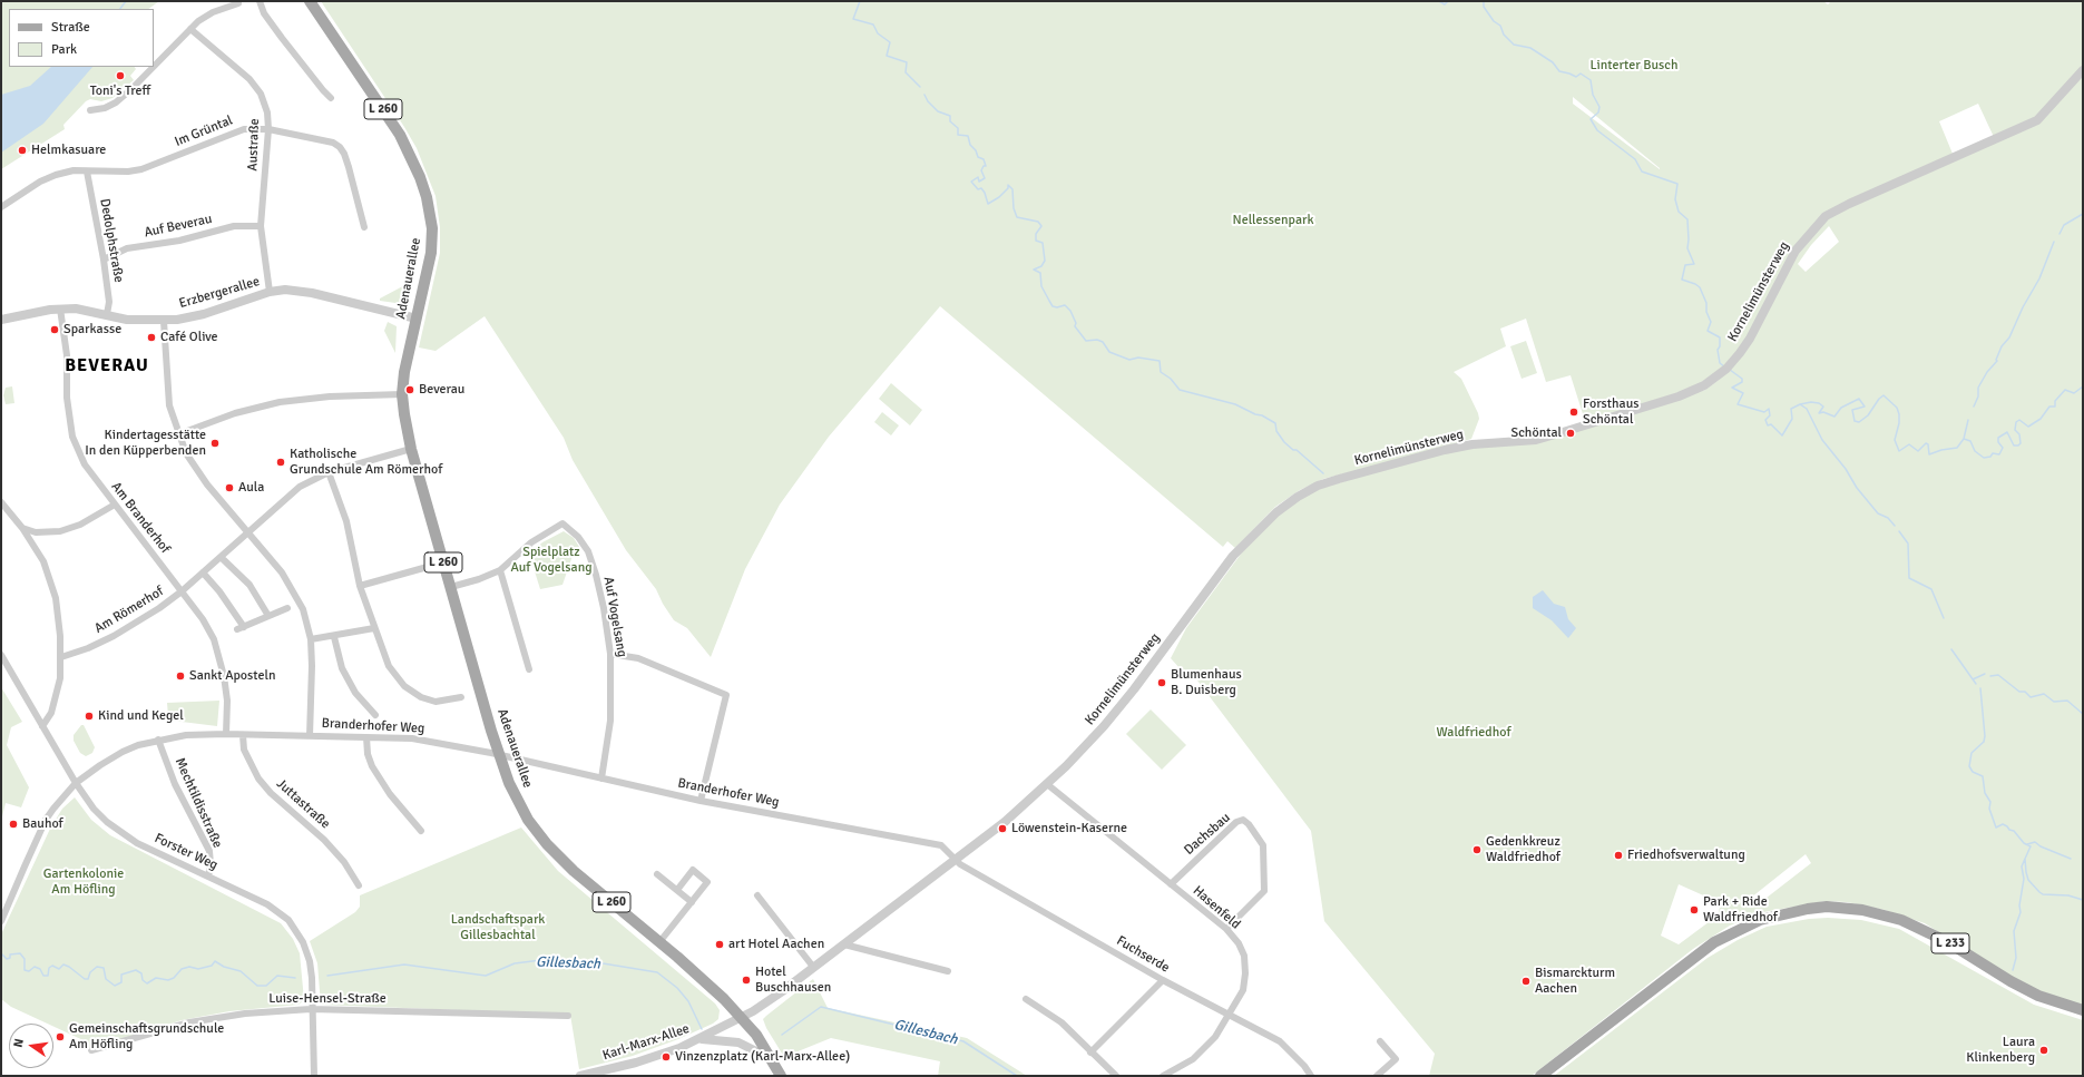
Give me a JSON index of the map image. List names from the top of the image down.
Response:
{
  "streets": {
    "main road": ["L 260", "Adenauerallee", "L 233"],
    "street": [
      "Im Grüntal",
      "Austraße",
      "Auf Beverau",
      "Dedolphstraße",
      "Kornelimünsterweg",
      "Erzbergerallee",
      "Am Branderhof",
      "Am Römerhof",
      "Auf Vogelsang",
      "Branderhofer Weg",
      "Mechtildisstraße",
      "Juttastraße",
      "Dachsbau",
      "Forster Weg",
      "Hasenfeld",
      "Fuchserde",
      "Luise-Hensel-Straße",
      "Karl-Marx-Allee"
    ]
  },
  "crossings": [
    ["Im Grüntal", "Austraße"],
    ["Im Grüntal", "Dedolphstraße"],
    ["Austraße", "Auf Beverau"],
    ["Austraße", "Erzbergerallee"],
    ["Auf Beverau", "Dedolphstraße"],
    ["Dedolphstraße", "Erzbergerallee"],
    ["Adenauerallee", "Kornelimünsterweg"],
    ["Adenauerallee", "Erzbergerallee"],
    ["Adenauerallee", "Am Römerhof"],
    ["Adenauerallee", "Branderhofer Weg"],
    ["Adenauerallee", "Karl-Marx-Allee"],
    ["Kornelimünsterweg", "Branderhofer Weg"],
    ["Kornelimünsterweg", "Hasenfeld"],
    ["Kornelimünsterweg", "Fuchserde"],
    ["Kornelimünsterweg", "Karl-Marx-Allee"],
    ["Erzbergerallee", "Am Branderhof"],
    ["Am Branderhof", "Am Römerhof"],
    ["Am Branderhof", "Branderhofer Weg"],
    ["Auf Vogelsang", "Branderhofer Weg"],
    ["Branderhofer Weg", "Mechtildisstraße"],
    ["Branderhofer Weg", "Juttastraße"],
    ["Branderhofer Weg", "Forster Weg"],
    ["Branderhofer Weg", "Fuchserde"],
    ["Mechtildisstraße", "Forster Weg"],
    ["Dachsbau", "Hasenfeld"],
    ["Forster Weg", "Luise-Hensel-Straße"],
    ["Hasenfeld", "Fuchserde"]
  ],
  "districts": ["BEVERAU"],
  "water": ["Gillesbach"],
  "parks": [
    "Linterter Busch",
    "Nellessenpark",
    "Spielplatz Auf Vogelsang",
    "Waldfriedhof",
    "Gartenkolonie Am Höfling",
    "Landschaftspark Gillesbachtal"
  ],
  "places": [
    "Toni's Treff",
    "Helmkasuare",
    "Sparkasse",
    "Café Olive",
    "Beverau",
    "Forsthaus Schöntal",
    "Schöntal",
    "Kindertagesstätte In den Küpperbenden",
    "Katholische Grundschule Am Römerhof",
    "Aula",
    "Sankt Aposteln",
    "Blumenhaus B. Duisberg",
    "Kind und Kegel",
    "Bauhof",
    "Löwenstein-Kaserne",
    "Gedenkkreuz Waldfriedhof",
    "Friedhofsverwaltung",
    "Park + Ride Waldfriedhof",
    "art Hotel Aachen",
    "Hotel Buschhausen",
    "Bismarckturm Aachen",
    "Gemeinschaftsgrundschule Am Höfling",
    "Laura Klinkenberg",
    "Vinzenzplatz (Karl-Marx-Allee)"
  ],
  "legend": ["Straße", "Park"],
  "north": "left"
}
